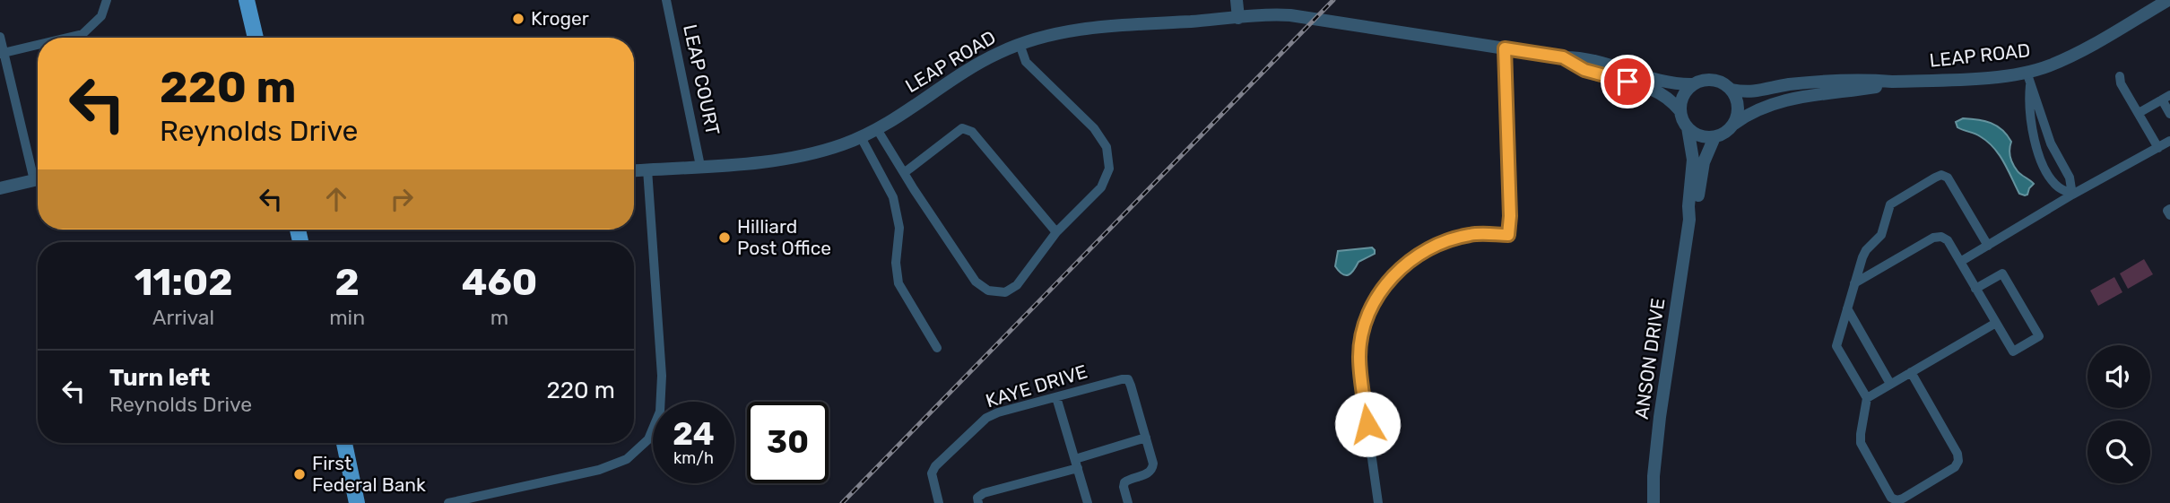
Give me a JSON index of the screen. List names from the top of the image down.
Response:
{
  "streets": {
    "street": [
      "LEAP ROAD",
      "LEAP COURT",
      "ANSON DRIVE",
      "KAYE DRIVE"
    ]
  },
  "crossings": [
    ["LEAP ROAD", "LEAP COURT"],
    ["LEAP ROAD", "ANSON DRIVE"]
  ],
  "places": ["Kroger", "Hilliard Post Office", "First Federal Bank"],
  "page": {
    "turn": ["220 m", "Reynolds Drive"],
    "eta": [
      "11:02",
      "Arrival",
      "2",
      "min",
      "460",
      "m"
    ],
    "list": [
      {
        "name": "Turn left",
        "note": "Reynolds Drive",
        "value": "220 m"
      }
    ],
    "speed": "24 km/h",
    "limit": "30"
  }
}
